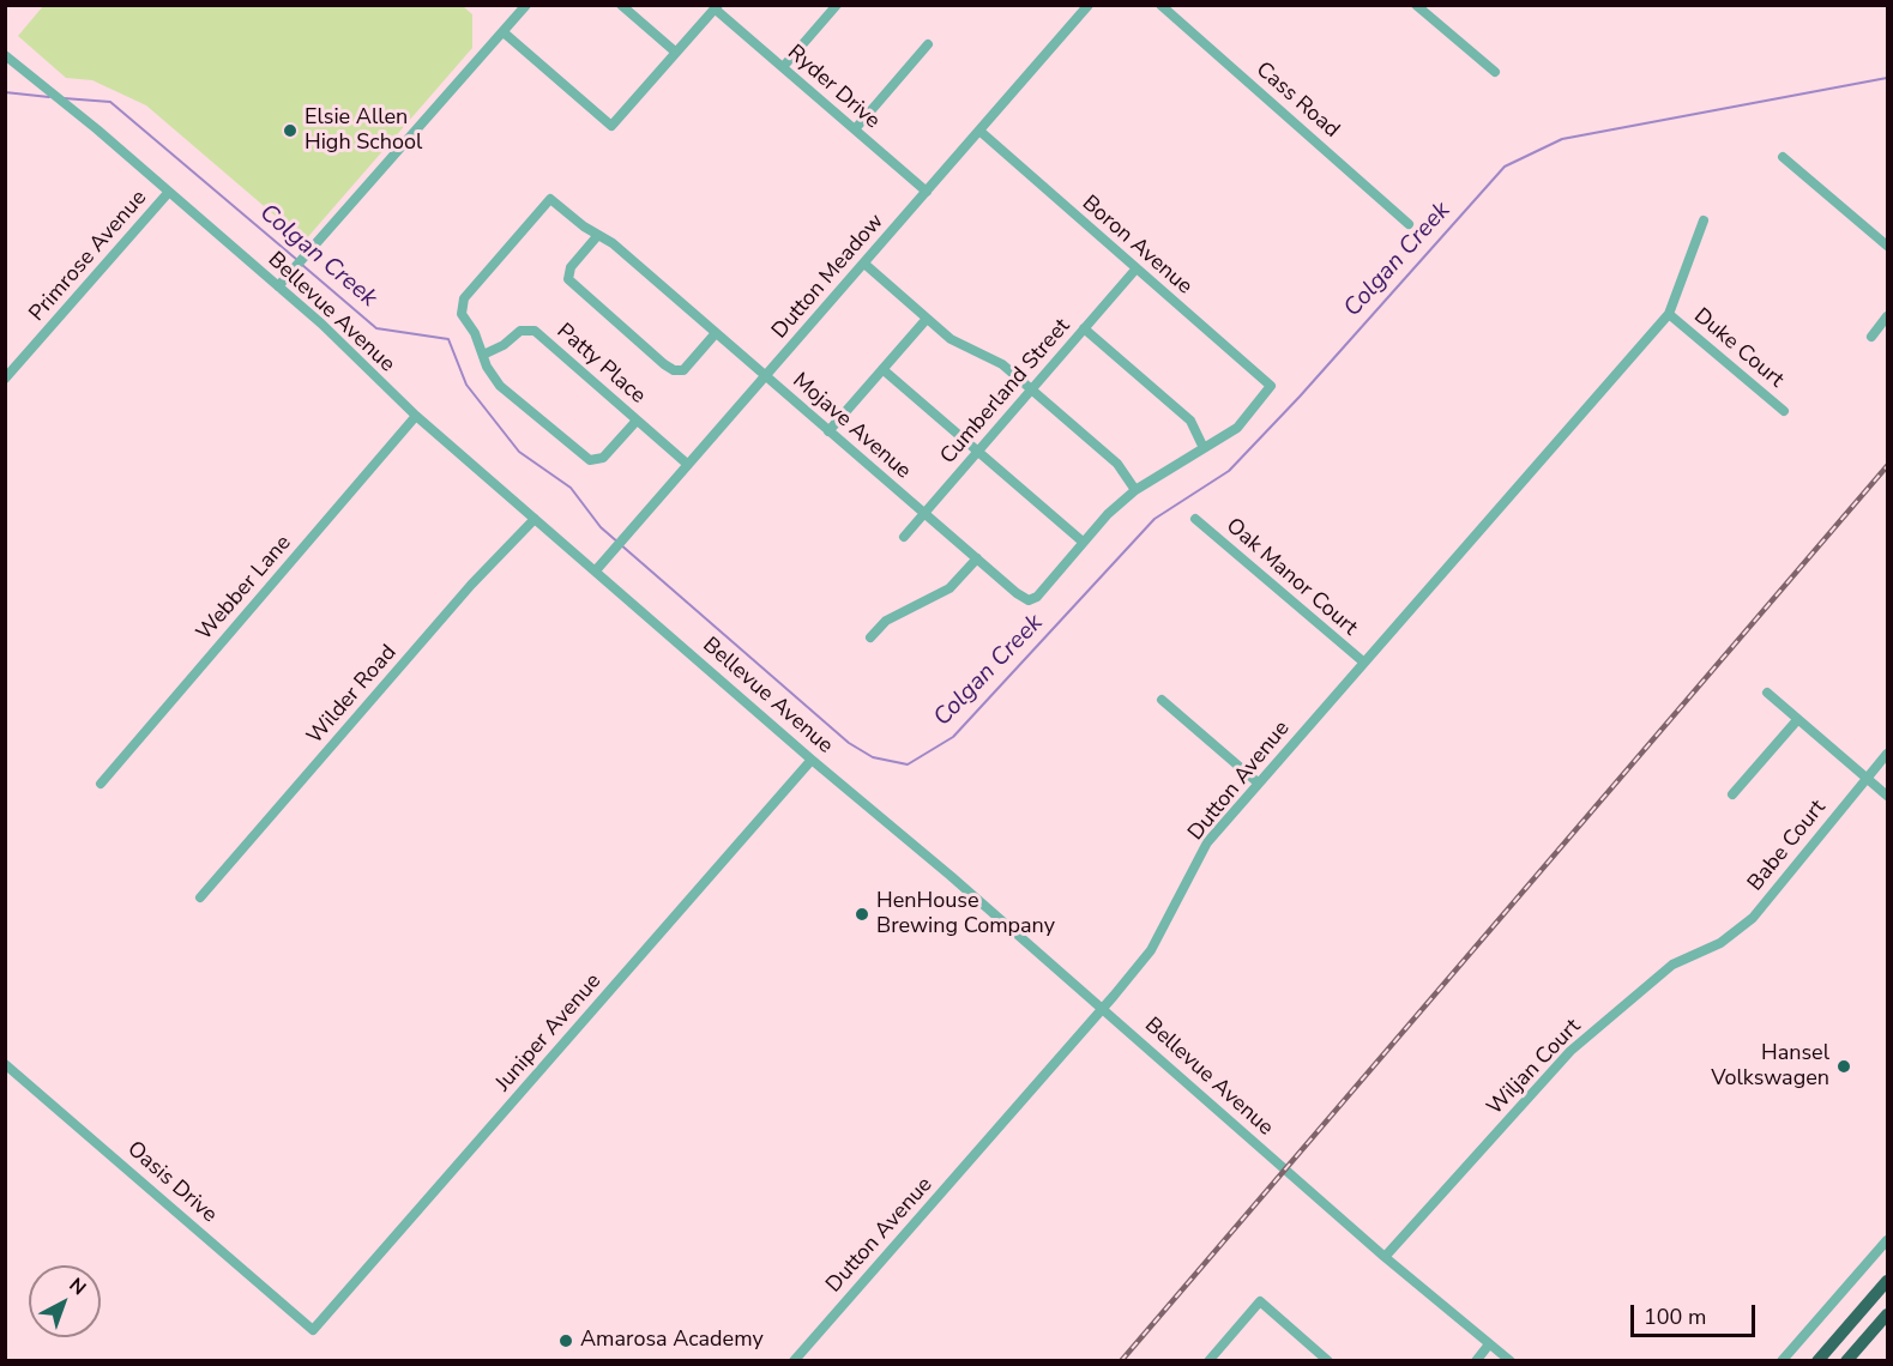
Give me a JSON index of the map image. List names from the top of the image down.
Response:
{
  "streets": {
    "street": [
      "Ryder Drive",
      "Cass Road",
      "Boron Avenue",
      "Primrose Avenue",
      "Dutton Meadow",
      "Bellevue Avenue",
      "Duke Court",
      "Patty Place",
      "Cumberland Street",
      "Mojave Avenue",
      "Oak Manor Court",
      "Webber Lane",
      "Wilder Road",
      "Dutton Avenue",
      "Babe Court",
      "Juniper Avenue",
      "Wiljan Court",
      "Oasis Drive"
    ]
  },
  "crossings": [
    ["Ryder Drive", "Dutton Meadow"],
    ["Boron Avenue", "Dutton Meadow"],
    ["Boron Avenue", "Cumberland Street"],
    ["Primrose Avenue", "Bellevue Avenue"],
    ["Dutton Meadow", "Bellevue Avenue"],
    ["Dutton Meadow", "Patty Place"],
    ["Dutton Meadow", "Mojave Avenue"],
    ["Bellevue Avenue", "Webber Lane"],
    ["Bellevue Avenue", "Wilder Road"],
    ["Bellevue Avenue", "Dutton Avenue"],
    ["Bellevue Avenue", "Juniper Avenue"],
    ["Bellevue Avenue", "Wiljan Court"],
    ["Duke Court", "Dutton Avenue"],
    ["Patty Place", "Mojave Avenue"],
    ["Cumberland Street", "Mojave Avenue"],
    ["Oak Manor Court", "Dutton Avenue"],
    ["Babe Court", "Wiljan Court"],
    ["Juniper Avenue", "Oasis Drive"]
  ],
  "water": ["Colgan Creek"],
  "places": [
    "Elsie Allen High School",
    "HenHouse Brewing Company",
    "Hansel Volkswagen",
    "Amarosa Academy"
  ],
  "scale_bar": "100 m",
  "north": "top right"
}
